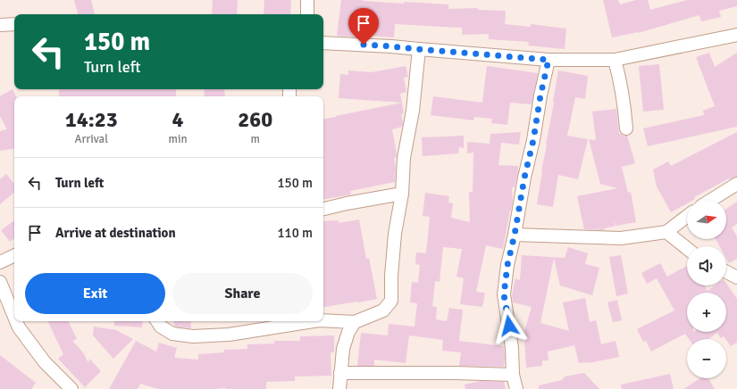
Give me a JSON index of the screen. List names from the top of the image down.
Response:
{
  "north": "right",
  "page": {
    "turn": ["150 m", "Turn left"],
    "eta": [
      "14:23",
      "Arrival",
      "4",
      "min",
      "260",
      "m"
    ],
    "list": [
      {
        "name": "Turn left",
        "value": "150 m"
      },
      {
        "name": "Arrive at destination",
        "value": "110 m"
      }
    ],
    "map_buttons": ["+", "−"],
    "buttons": ["Exit", "Share"]
  }
}
